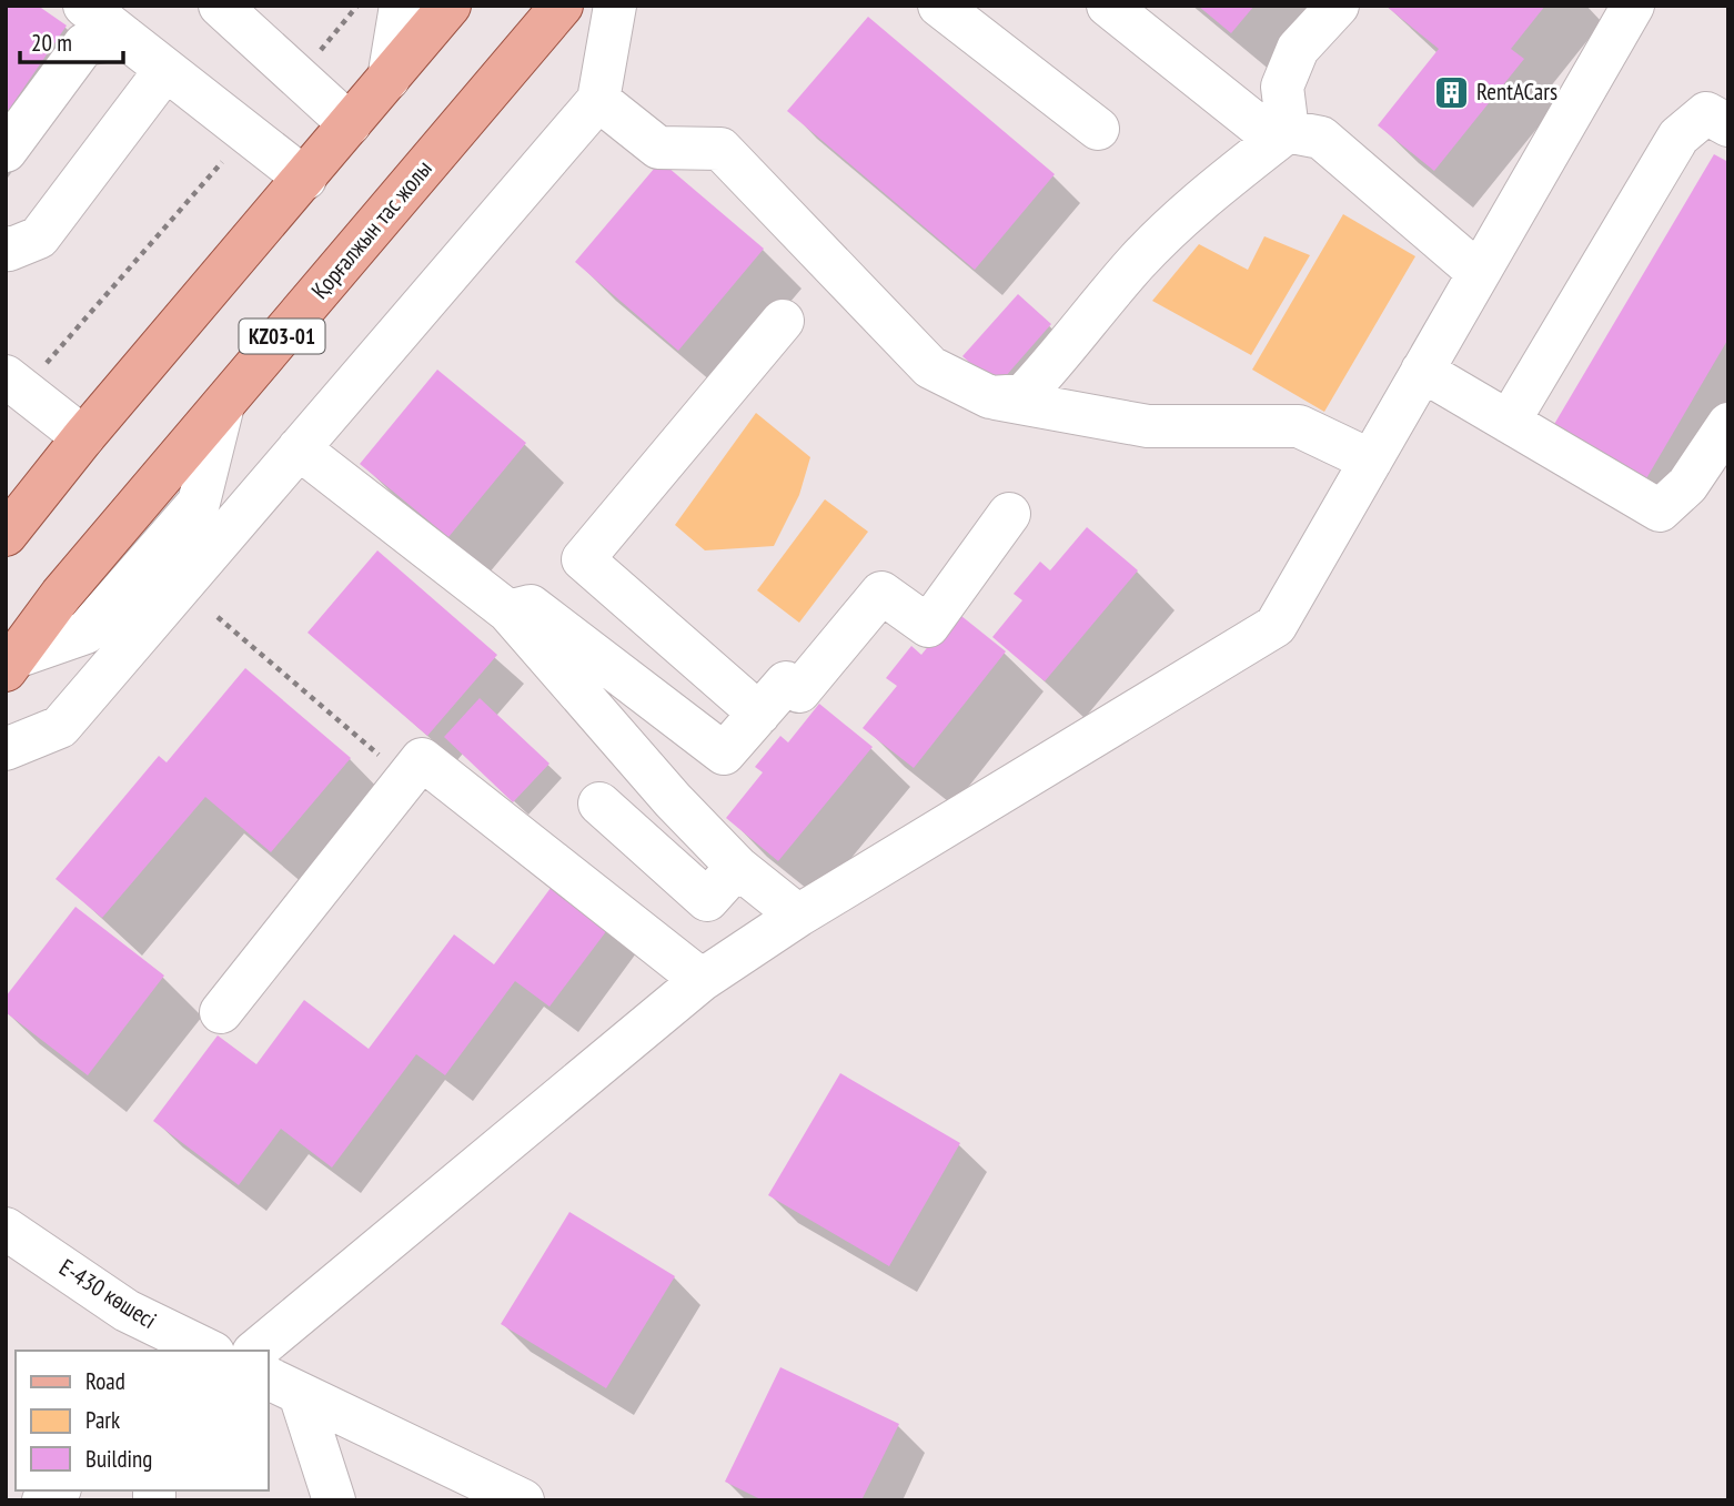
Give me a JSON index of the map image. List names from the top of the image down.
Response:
{
  "streets": {
    "main road": ["Қорғалжын тас жолы", "KZ03-01"],
    "street": ["Е-430 көшесі"]
  },
  "places": {
    "building": ["RentACars"]
  },
  "legend": ["Road", "Park", "Building"],
  "scale_bar": "20 m"
}
